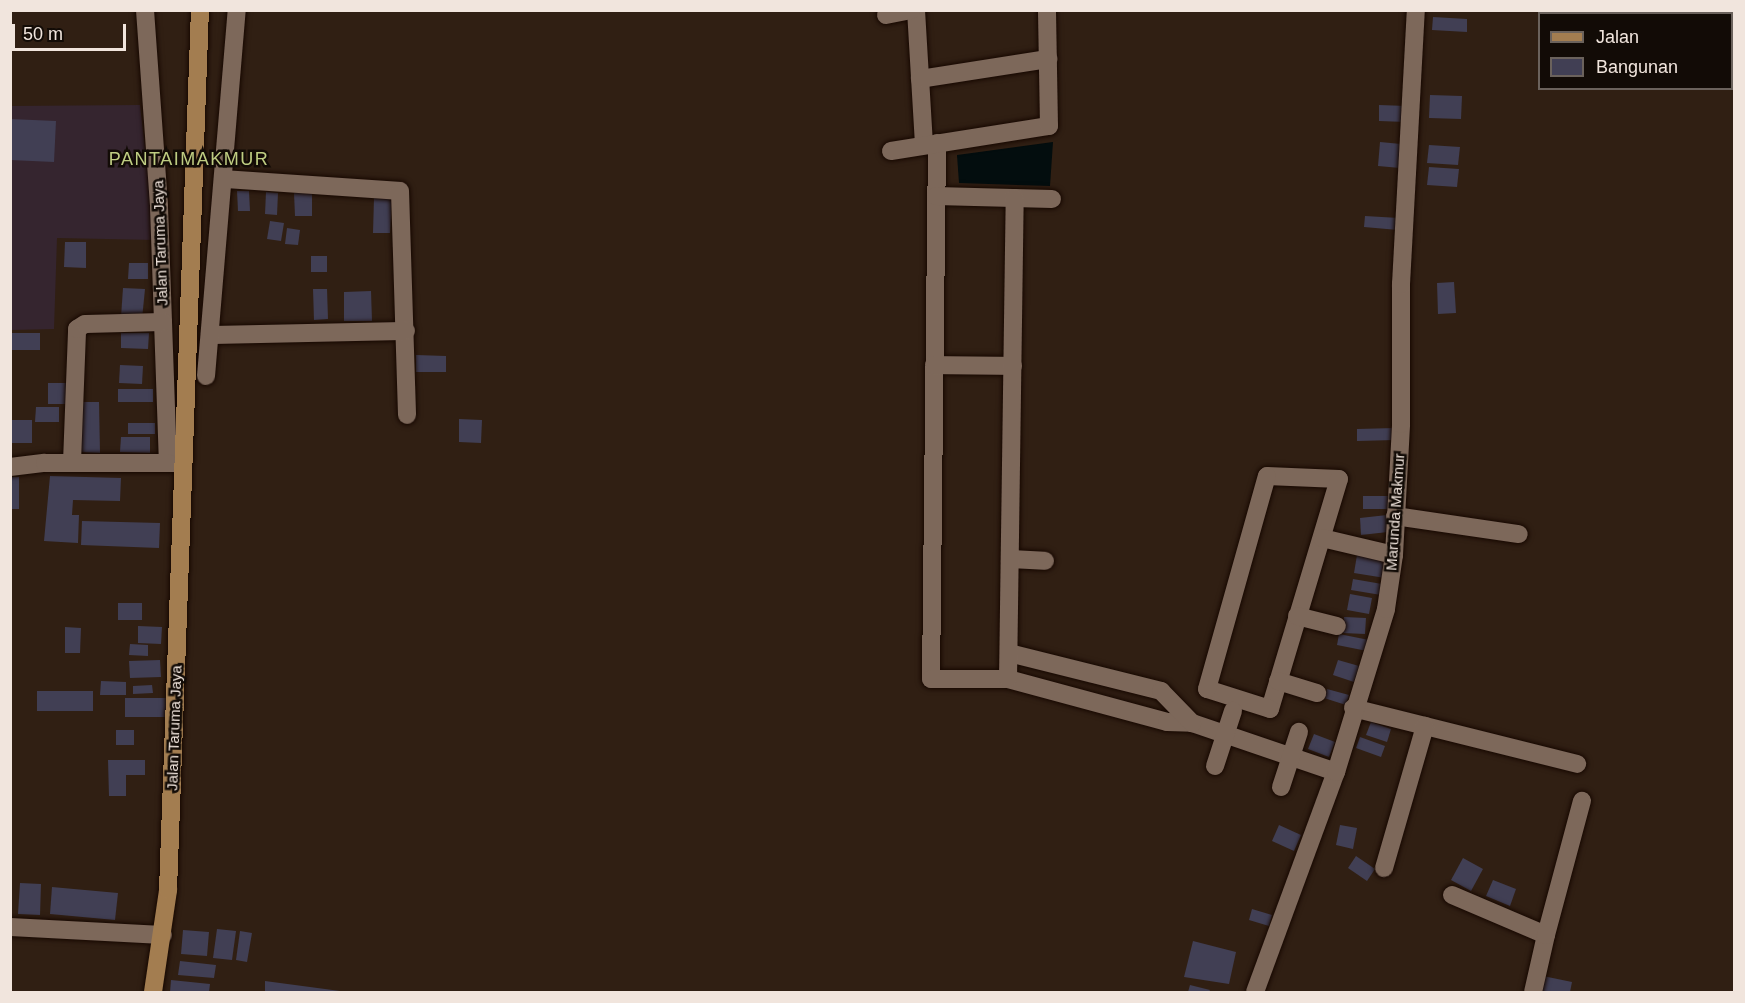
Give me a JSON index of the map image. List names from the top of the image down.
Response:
{
  "streets": {
    "main road": ["Jalan Taruma Jaya"],
    "street": ["Marunda Makmur"]
  },
  "districts": ["PANTAIMAKMUR"],
  "legend": ["Jalan", "Bangunan"],
  "scale_bar": "50 m"
}
